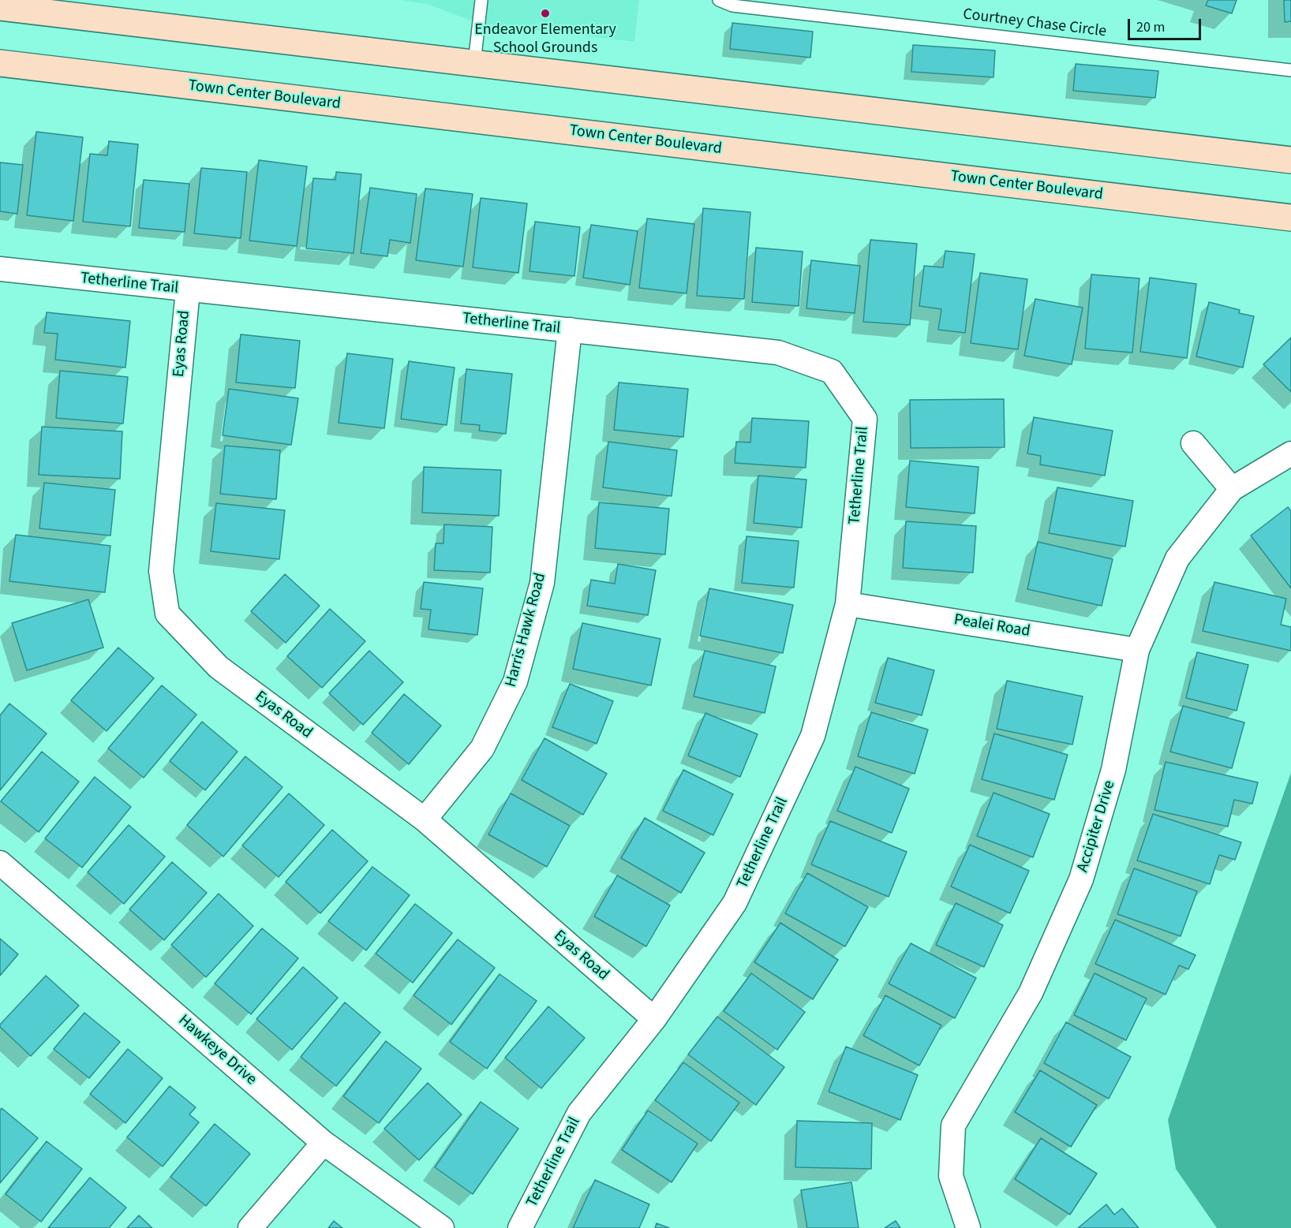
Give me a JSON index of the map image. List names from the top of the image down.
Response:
{
  "streets": {
    "main road": ["Town Center Boulevard"],
    "street": [
      "Tetherline Trail",
      "Eyas Road",
      "Pealei Road",
      "Harris Hawk Road",
      "Accipiter Drive",
      "Hawkeye Drive"
    ],
    "lane": ["Courtney Chase Circle"]
  },
  "crossings": [
    ["Tetherline Trail", "Eyas Road"],
    ["Tetherline Trail", "Pealei Road"],
    ["Tetherline Trail", "Harris Hawk Road"],
    ["Eyas Road", "Harris Hawk Road"],
    ["Pealei Road", "Accipiter Drive"]
  ],
  "places": ["Endeavor Elementary School Grounds"],
  "scale_bar": "20 m"
}
